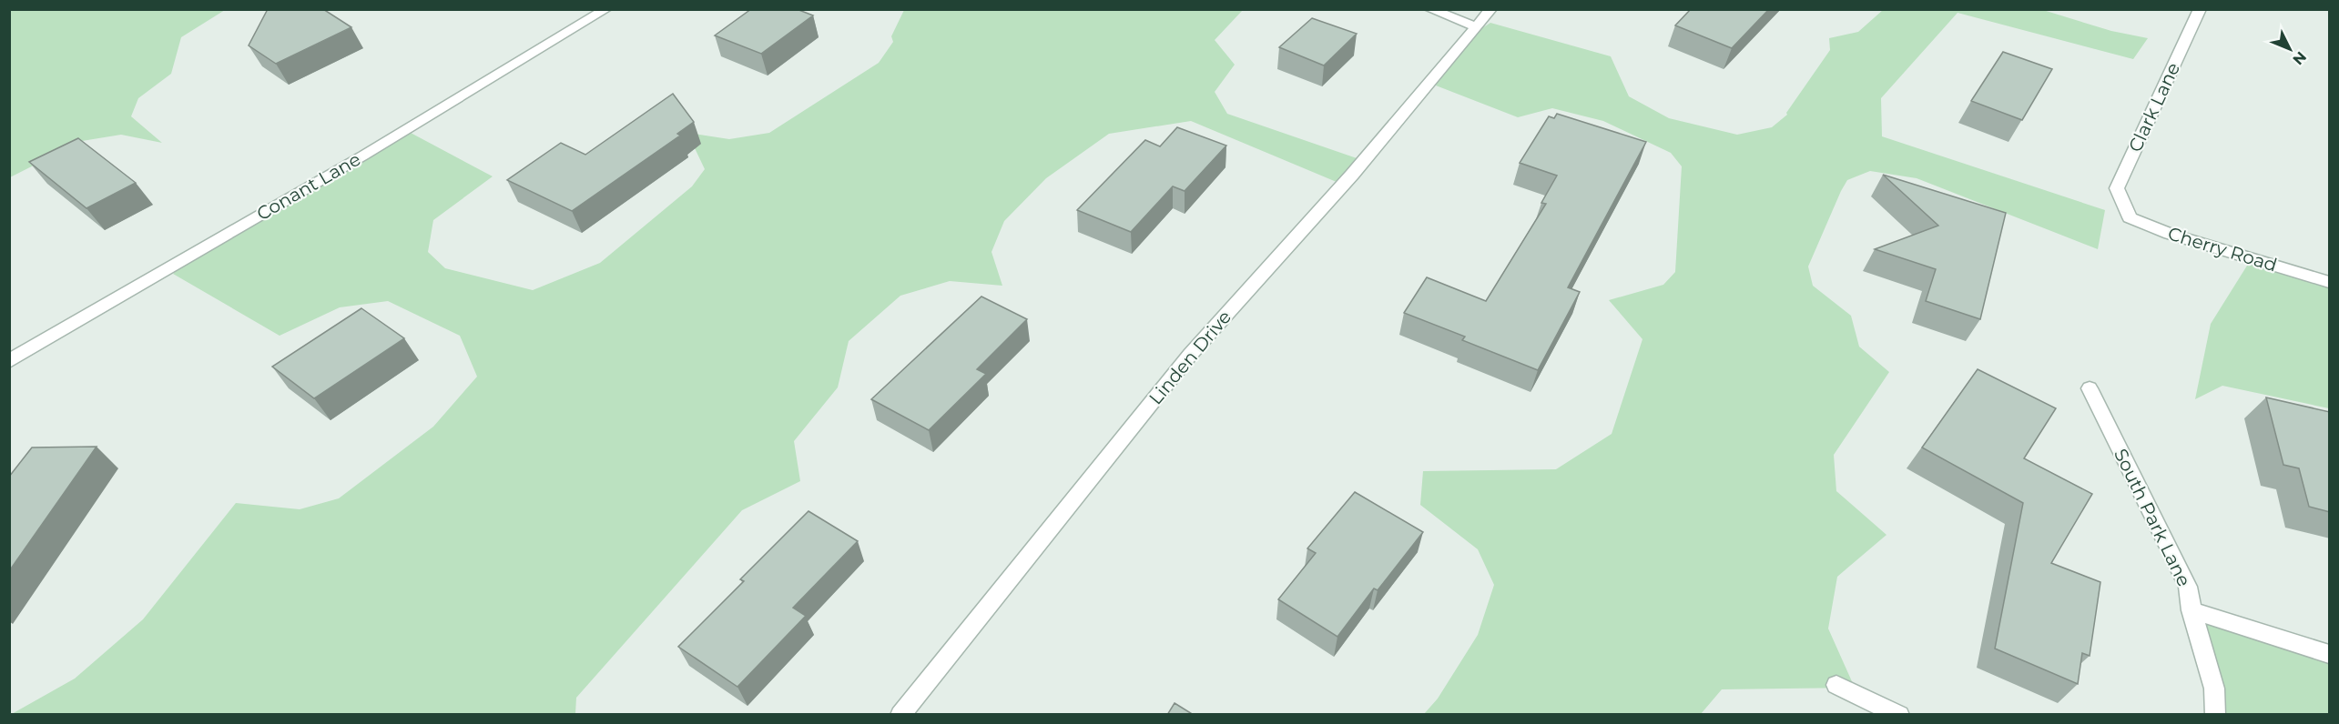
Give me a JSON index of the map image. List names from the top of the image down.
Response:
{
  "streets": {
    "street": [
      "Clark Lane",
      "Conant Lane",
      "Cherry Road",
      "Linden Drive",
      "South Park Lane"
    ]
  },
  "crossings": [
    ["Clark Lane", "Cherry Road"]
  ],
  "north": "bottom right"
}
